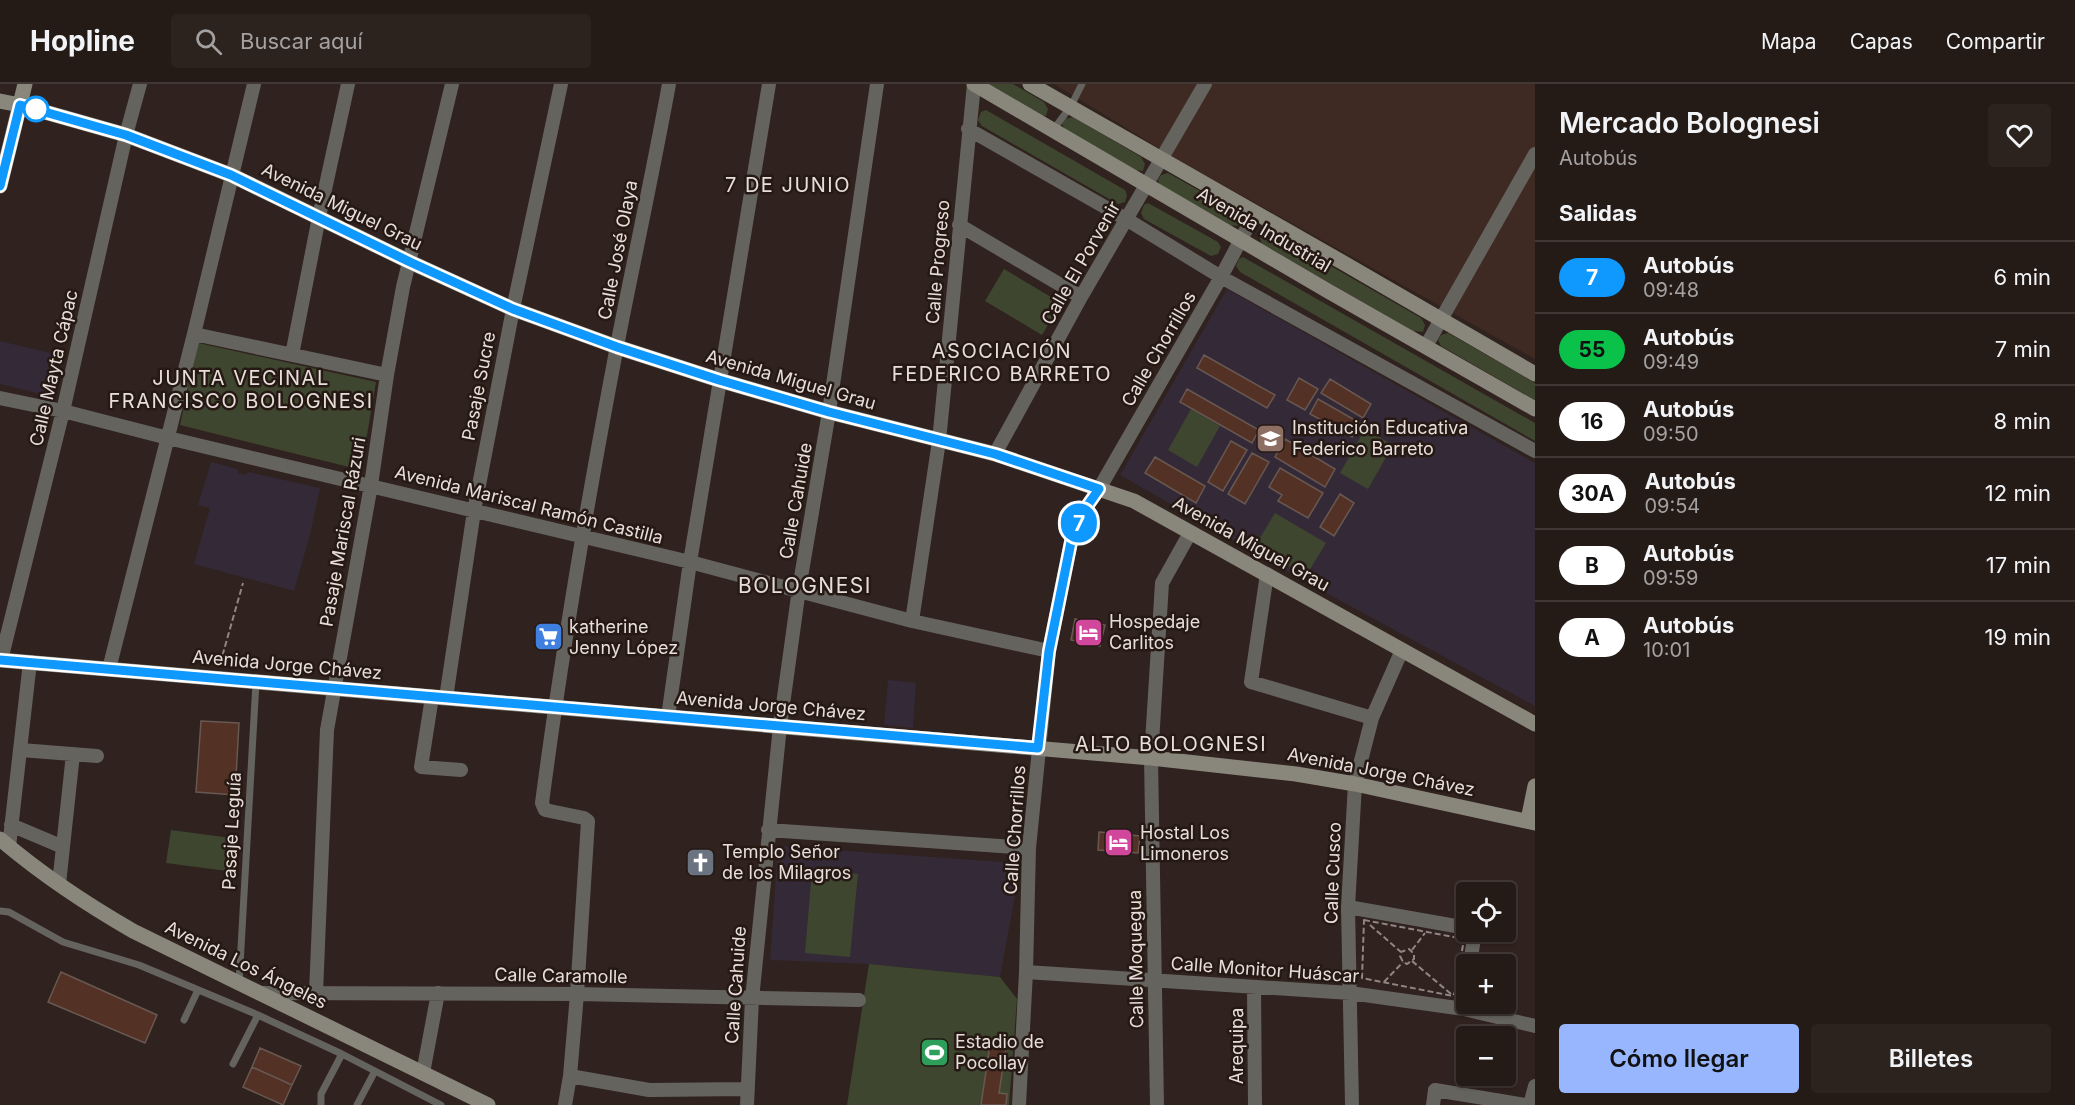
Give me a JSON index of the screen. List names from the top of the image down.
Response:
{
  "streets": {
    "street": [
      "Avenida Miguel Grau",
      "Avenida Industrial",
      "Calle José Olaya",
      "Calle Progreso",
      "Calle El Porvenir",
      "Calle Chorrillos",
      "Calle Mayta Cápac",
      "Pasaje Sucre",
      "Calle Cahuide",
      "Avenida Mariscal Ramón Castilla",
      "Pasaje Mariscal Rázuri",
      "Avenida Jorge Chávez",
      "Calle Cusco",
      "Calle Moquegua",
      "Avenida Los Ángeles",
      "Calle Monitor Huáscar",
      "Calle Caramolle",
      "Arequipa"
    ],
    "lane": ["Pasaje Leguía"]
  },
  "crossings": [
    ["Avenida Miguel Grau", "Calle José Olaya"],
    ["Avenida Miguel Grau", "Calle Progreso"],
    ["Avenida Miguel Grau", "Calle El Porvenir"],
    ["Avenida Miguel Grau", "Calle Chorrillos"],
    ["Avenida Miguel Grau", "Calle Mayta Cápac"],
    ["Avenida Miguel Grau", "Pasaje Sucre"],
    ["Avenida Miguel Grau", "Calle Cahuide"],
    ["Avenida Miguel Grau", "Pasaje Mariscal Rázuri"],
    ["Avenida Miguel Grau", "Calle Cusco"],
    ["Avenida Miguel Grau", "Calle Moquegua"],
    ["Avenida Industrial", "Calle Progreso"],
    ["Avenida Industrial", "Calle El Porvenir"],
    ["Avenida Industrial", "Calle Chorrillos"],
    ["Calle José Olaya", "Avenida Mariscal Ramón Castilla"],
    ["Calle José Olaya", "Avenida Jorge Chávez"],
    ["Calle José Olaya", "Calle Caramolle"],
    ["Calle Progreso", "Avenida Mariscal Ramón Castilla"],
    ["Calle Chorrillos", "Avenida Mariscal Ramón Castilla"],
    ["Calle Chorrillos", "Avenida Jorge Chávez"],
    ["Calle Chorrillos", "Calle Monitor Huáscar"],
    ["Calle Mayta Cápac", "Avenida Mariscal Ramón Castilla"],
    ["Calle Mayta Cápac", "Avenida Jorge Chávez"],
    ["Pasaje Sucre", "Avenida Mariscal Ramón Castilla"],
    ["Pasaje Sucre", "Avenida Jorge Chávez"],
    ["Calle Cahuide", "Avenida Mariscal Ramón Castilla"],
    ["Calle Cahuide", "Avenida Jorge Chávez"],
    ["Calle Cahuide", "Calle Caramolle"],
    ["Avenida Mariscal Ramón Castilla", "Pasaje Mariscal Rázuri"],
    ["Pasaje Mariscal Rázuri", "Avenida Jorge Chávez"],
    ["Pasaje Mariscal Rázuri", "Calle Caramolle"],
    ["Avenida Jorge Chávez", "Pasaje Leguía"],
    ["Avenida Jorge Chávez", "Calle Cusco"],
    ["Avenida Jorge Chávez", "Calle Moquegua"],
    ["Pasaje Leguía", "Avenida Los Ángeles"],
    ["Calle Cusco", "Calle Monitor Huáscar"],
    ["Calle Moquegua", "Calle Monitor Huáscar"],
    ["Avenida Los Ángeles", "Calle Caramolle"],
    ["Calle Monitor Huáscar", "Arequipa"]
  ],
  "districts": [
    "7 DE JUNIO",
    "ASOCIACIÓN FEDERICO BARRETO",
    "JUNTA VECINAL FRANCISCO BOLOGNESI",
    "BOLOGNESI",
    "ALTO BOLOGNESI"
  ],
  "places": {
    "school or university": ["Institución Educativa Federico Barreto"],
    "hotel": ["Hospedaje Carlitos", "Hostal Los Limoneros"],
    "supermarket": ["katherine Jenny López"],
    "church": ["Templo Señor de los Milagros"],
    "sports": ["Estadio de Pocollay"]
  },
  "lines": ["bus line 7"],
  "page": {
    "header": "Hopline",
    "search": "Buscar aquí",
    "nav": ["Mapa", "Capas", "Compartir"],
    "on_map": "7",
    "heading": [
      ["Mercado Bolognesi", "Autobús"],
      "Salidas"
    ],
    "list": [
      {
        "mark": "7",
        "name": "Autobús",
        "note": "09:48",
        "value": "6 min"
      },
      {
        "mark": "55",
        "name": "Autobús",
        "note": "09:49",
        "value": "7 min"
      },
      {
        "mark": "16",
        "name": "Autobús",
        "note": "09:50",
        "value": "8 min"
      },
      {
        "mark": "30A",
        "name": "Autobús",
        "note": "09:54",
        "value": "12 min"
      },
      {
        "mark": "B",
        "name": "Autobús",
        "note": "09:59",
        "value": "17 min"
      },
      {
        "mark": "A",
        "name": "Autobús",
        "note": "10:01",
        "value": "19 min"
      }
    ],
    "map_buttons": ["+", "−"],
    "buttons": ["Cómo llegar", "Billetes"]
  }
}
